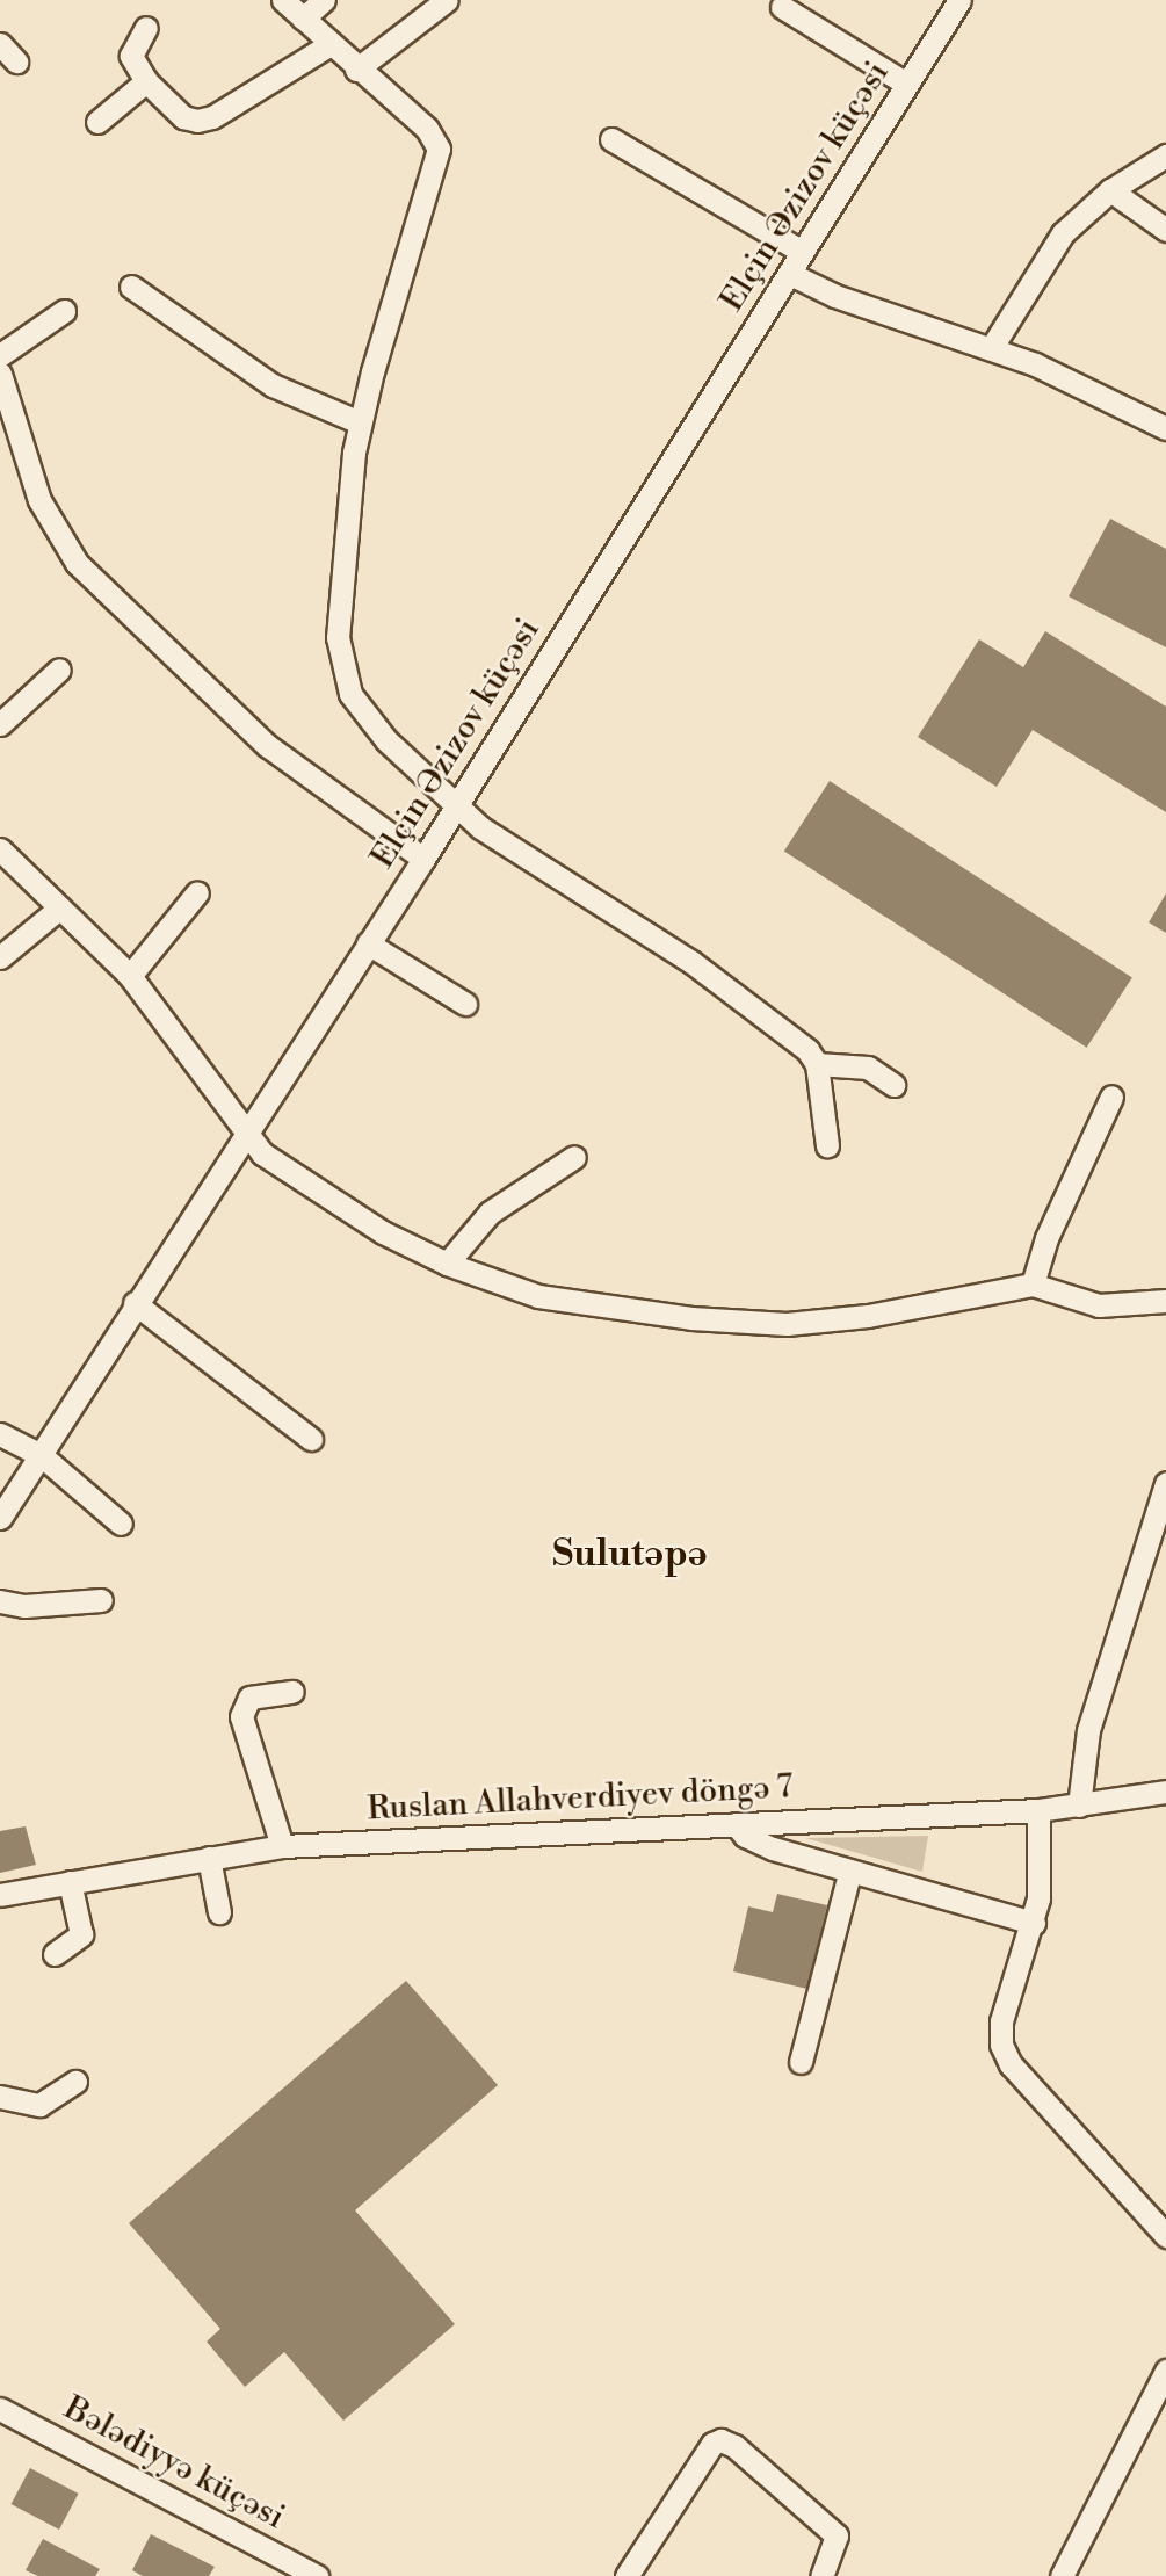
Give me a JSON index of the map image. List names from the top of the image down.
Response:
{
  "streets": {
    "street": ["Elçin Əzizov küçəsi", "Ruslan Allahverdiyev döngə 7", "Bələdiyyə küçəsi"]
  },
  "districts": ["Sulutəpə"]
}
